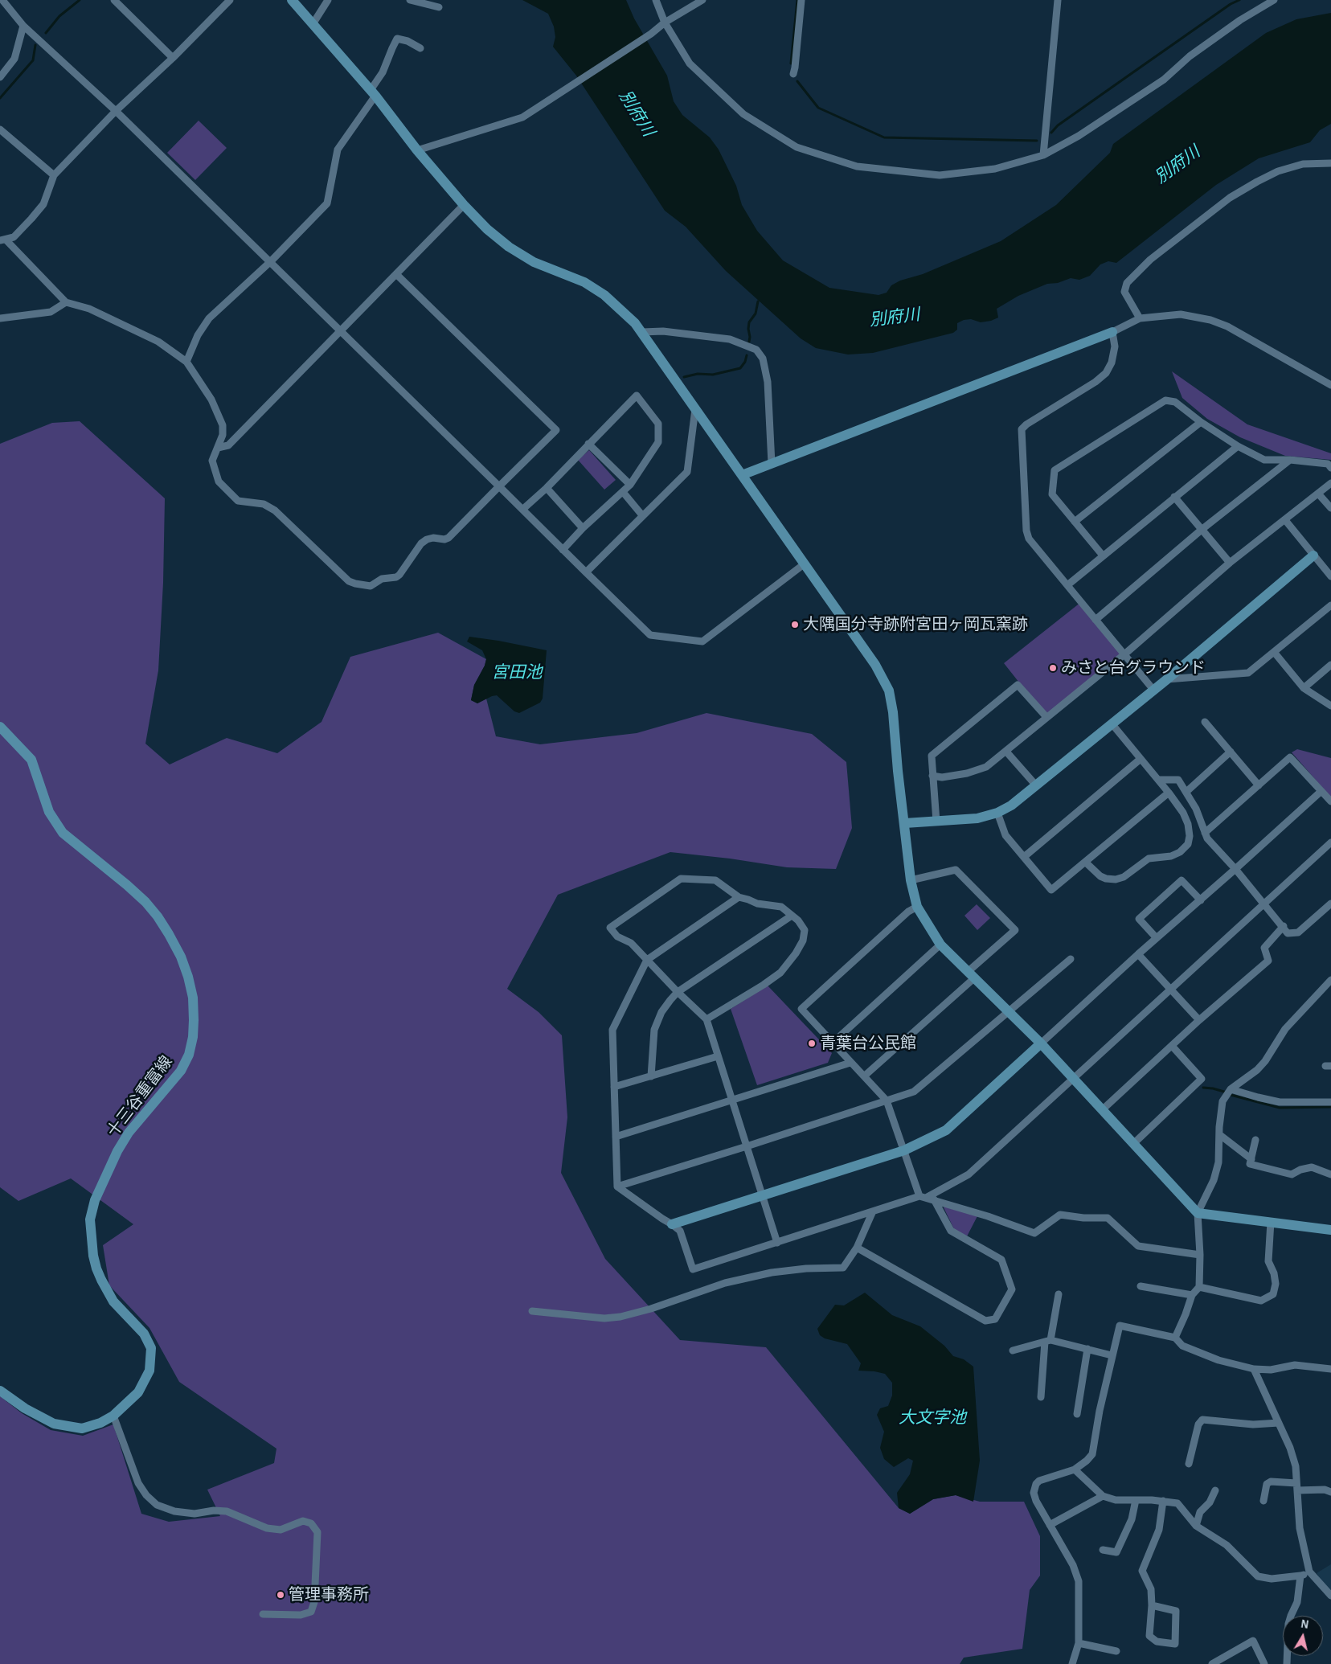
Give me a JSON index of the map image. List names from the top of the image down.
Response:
{
  "streets": {
    "street": ["十三谷重富線"]
  },
  "water": ["別府川", "宮田池", "大文字池"],
  "places": [
    "大隅国分寺跡附宮田ヶ岡瓦窯跡",
    "みさと台グラウンド",
    "青葉台公民館",
    "管理事務所"
  ],
  "north": "top"
}
